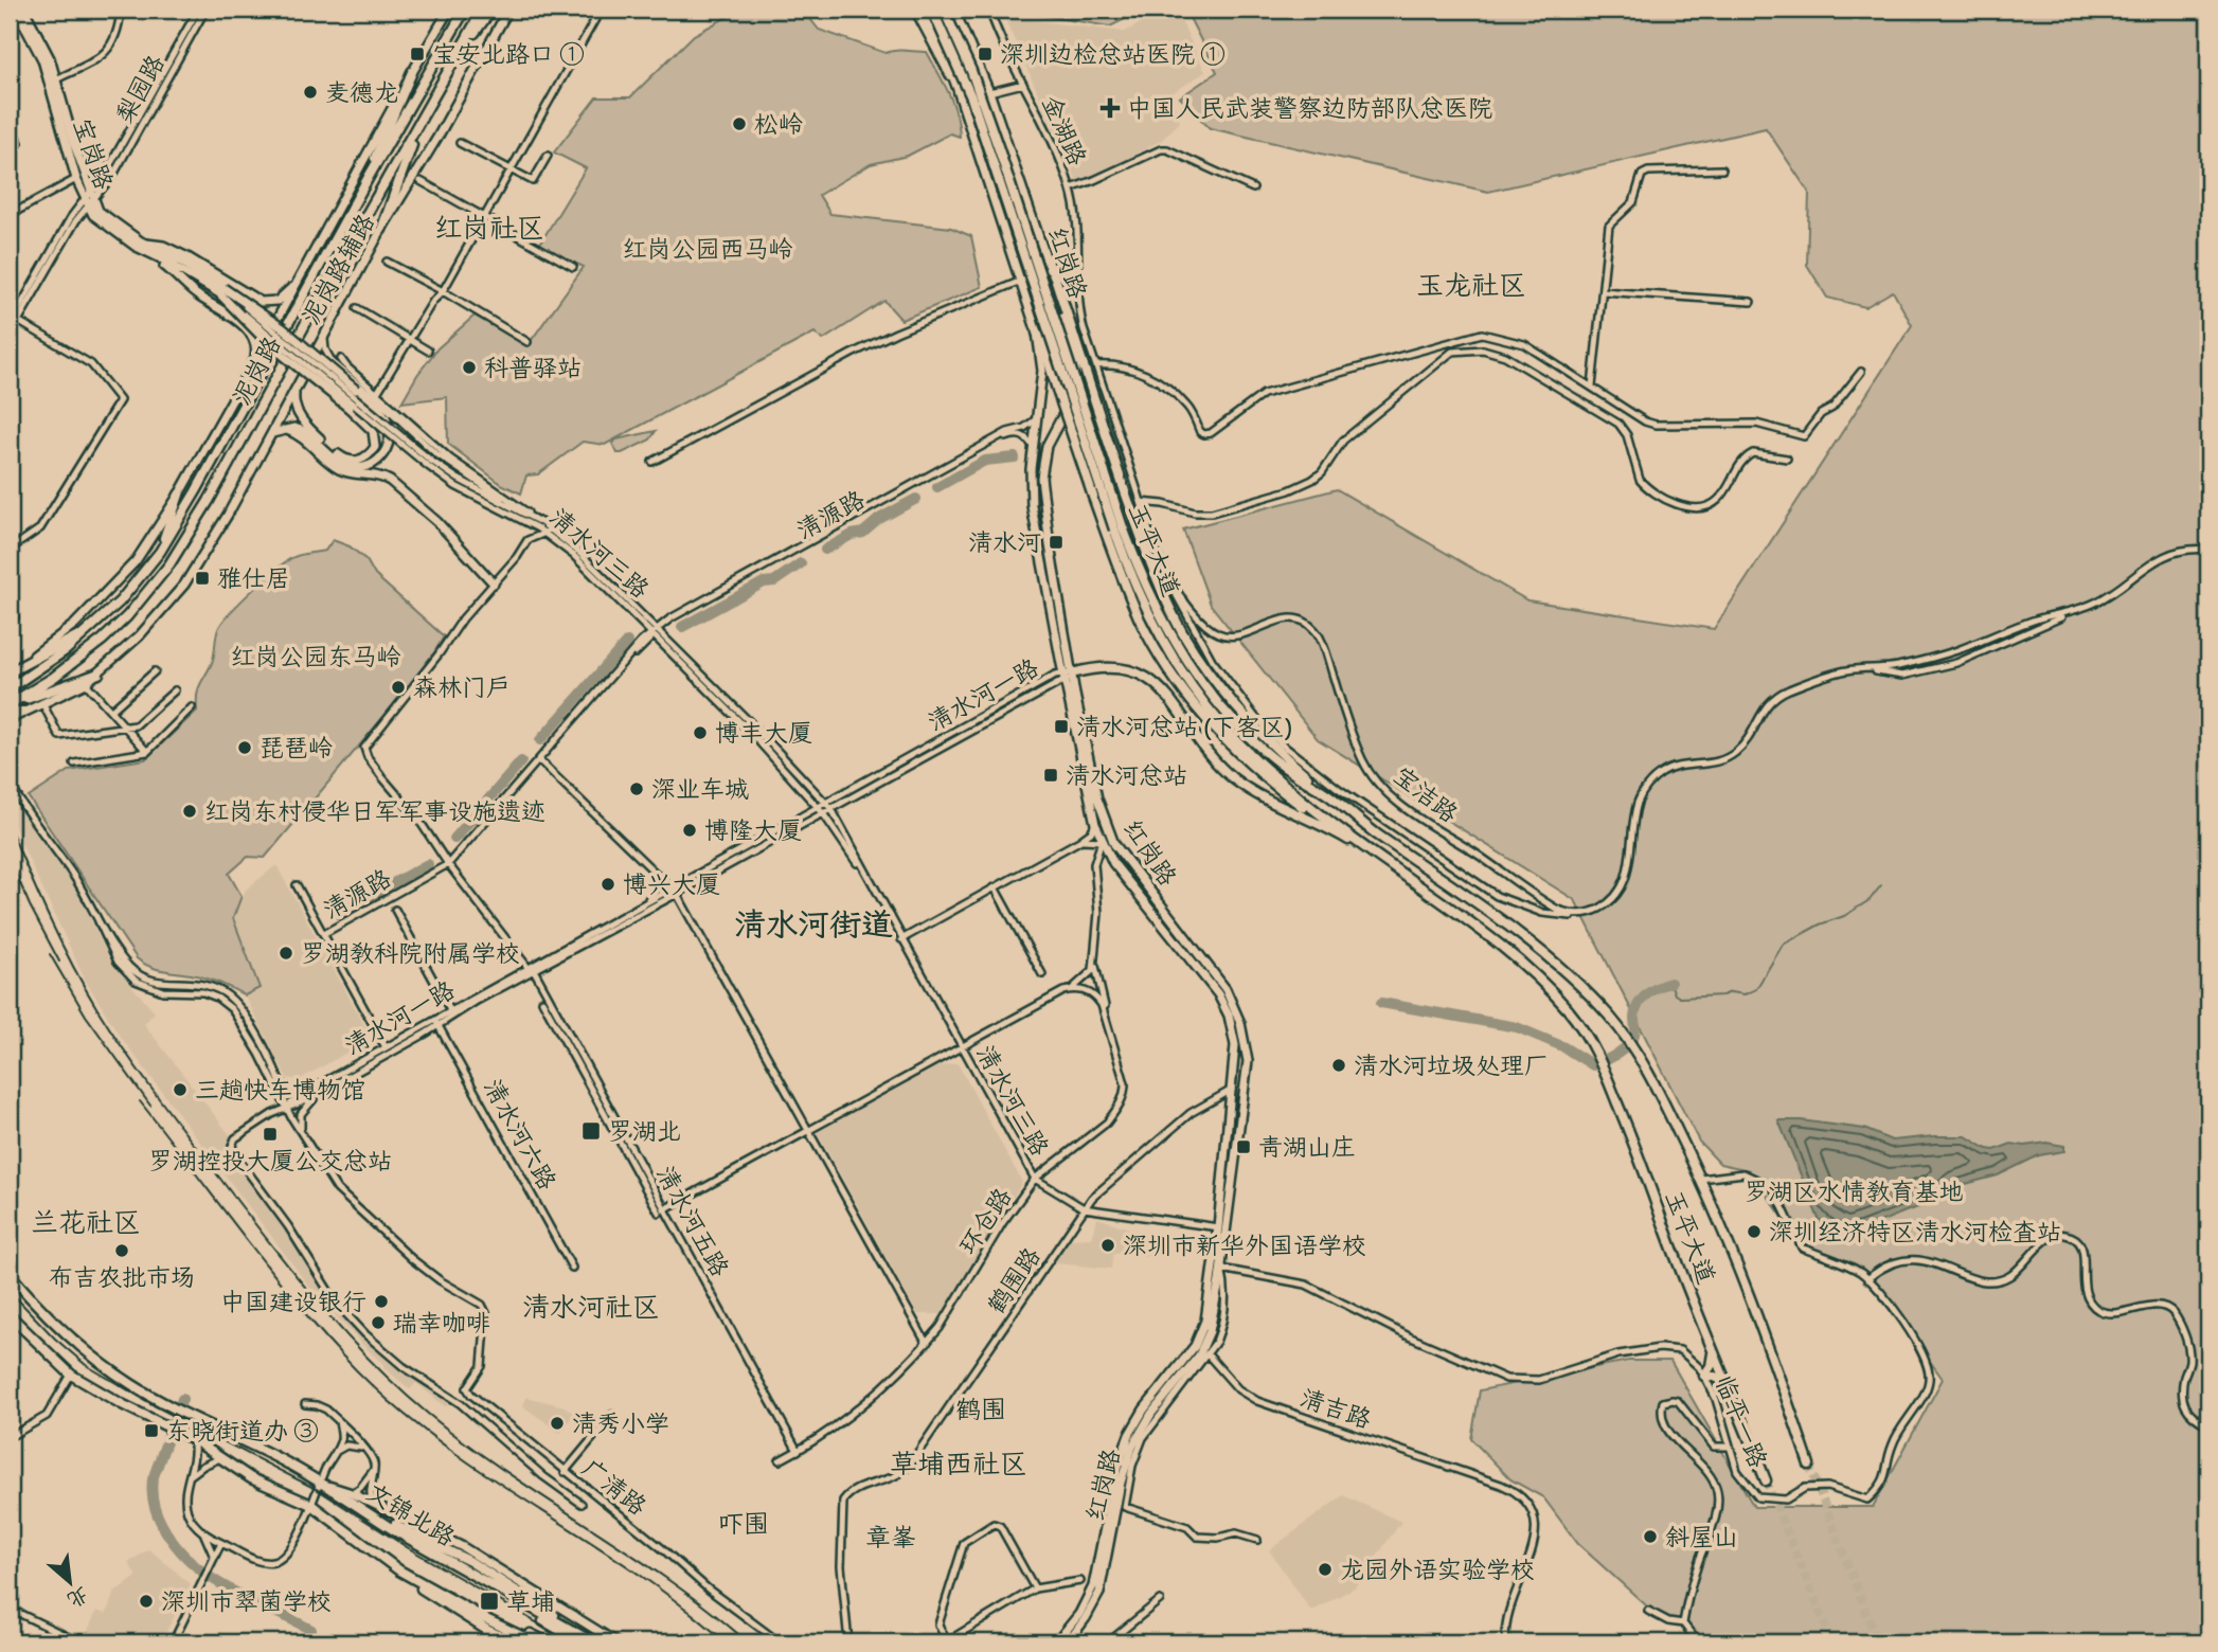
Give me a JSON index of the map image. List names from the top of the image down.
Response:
{
  "streets": {
    "highway": ["泥岗路", "玉平大道", "文锦北路"],
    "main road": ["宝岗路", "红岗路", "泥岗路辅路"],
    "street": [
      "梨园路",
      "金湖路",
      "清源路",
      "清水河三路",
      "清水河一路",
      "宝洁路",
      "清水河六路",
      "清水河五路",
      "环仓路",
      "鹤围路",
      "清吉路",
      "临平一路",
      "广清路"
    ]
  },
  "crossings": [
    ["梨园路", "宝岗路"],
    ["金湖路", "宝洁路"],
    ["宝岗路", "清水河三路"],
    ["红岗路", "清源路"],
    ["红岗路", "清水河三路"],
    ["红岗路", "清水河一路"],
    ["红岗路", "鹤围路"],
    ["红岗路", "临平一路"],
    ["清源路", "清水河三路"],
    ["清源路", "清水河五路"],
    ["玉平大道", "临平一路"],
    ["清水河三路", "清水河一路"],
    ["清水河三路", "环仓路"],
    ["清水河三路", "鹤围路"],
    ["清水河一路", "清水河六路"],
    ["清水河一路", "清水河五路"],
    ["清水河五路", "环仓路"]
  ],
  "districts": [
    "红岗社区",
    "玉龙社区",
    "清水河街道",
    "兰花社区",
    "清水河社区",
    "鹤围",
    "草埔西社区",
    "吓围",
    "章峯"
  ],
  "parks": ["红岗公园西马岭", "红岗公园东马岭", "罗湖区水情教育基地"],
  "places": {
    "transit": [
      "宝安北路口 ①",
      "深圳边检总站医院 ①",
      "清水河",
      "雅仕居",
      "清水河总站 (下客区)",
      "清水河总站",
      "罗湖北",
      "罗湖控投大厦公交总站",
      "青湖山庄",
      "东晓街道办 ③",
      "草埔"
    ],
    "other": [
      "麦德龙",
      "松岭",
      "科普驿站",
      "森林门户",
      "博丰大厦",
      "琵琶岭",
      "深业车城",
      "红岗东村侵华日军军事设施遗迹",
      "博隆大厦",
      "博兴大厦",
      "罗湖教科院附属学校",
      "清水河垃圾处理厂",
      "三趟快车博物馆",
      "深圳经济特区清水河检查站",
      "深圳市新华外国语学校",
      "布吉农批市场",
      "中国建设银行",
      "瑞幸咖啡",
      "清秀小学",
      "斜屋山",
      "龙园外语实验学校",
      "深圳市翠菌学校"
    ],
    "health": ["中国人民武装警察边防部队总医院"]
  },
  "north": "bottom right"
}
